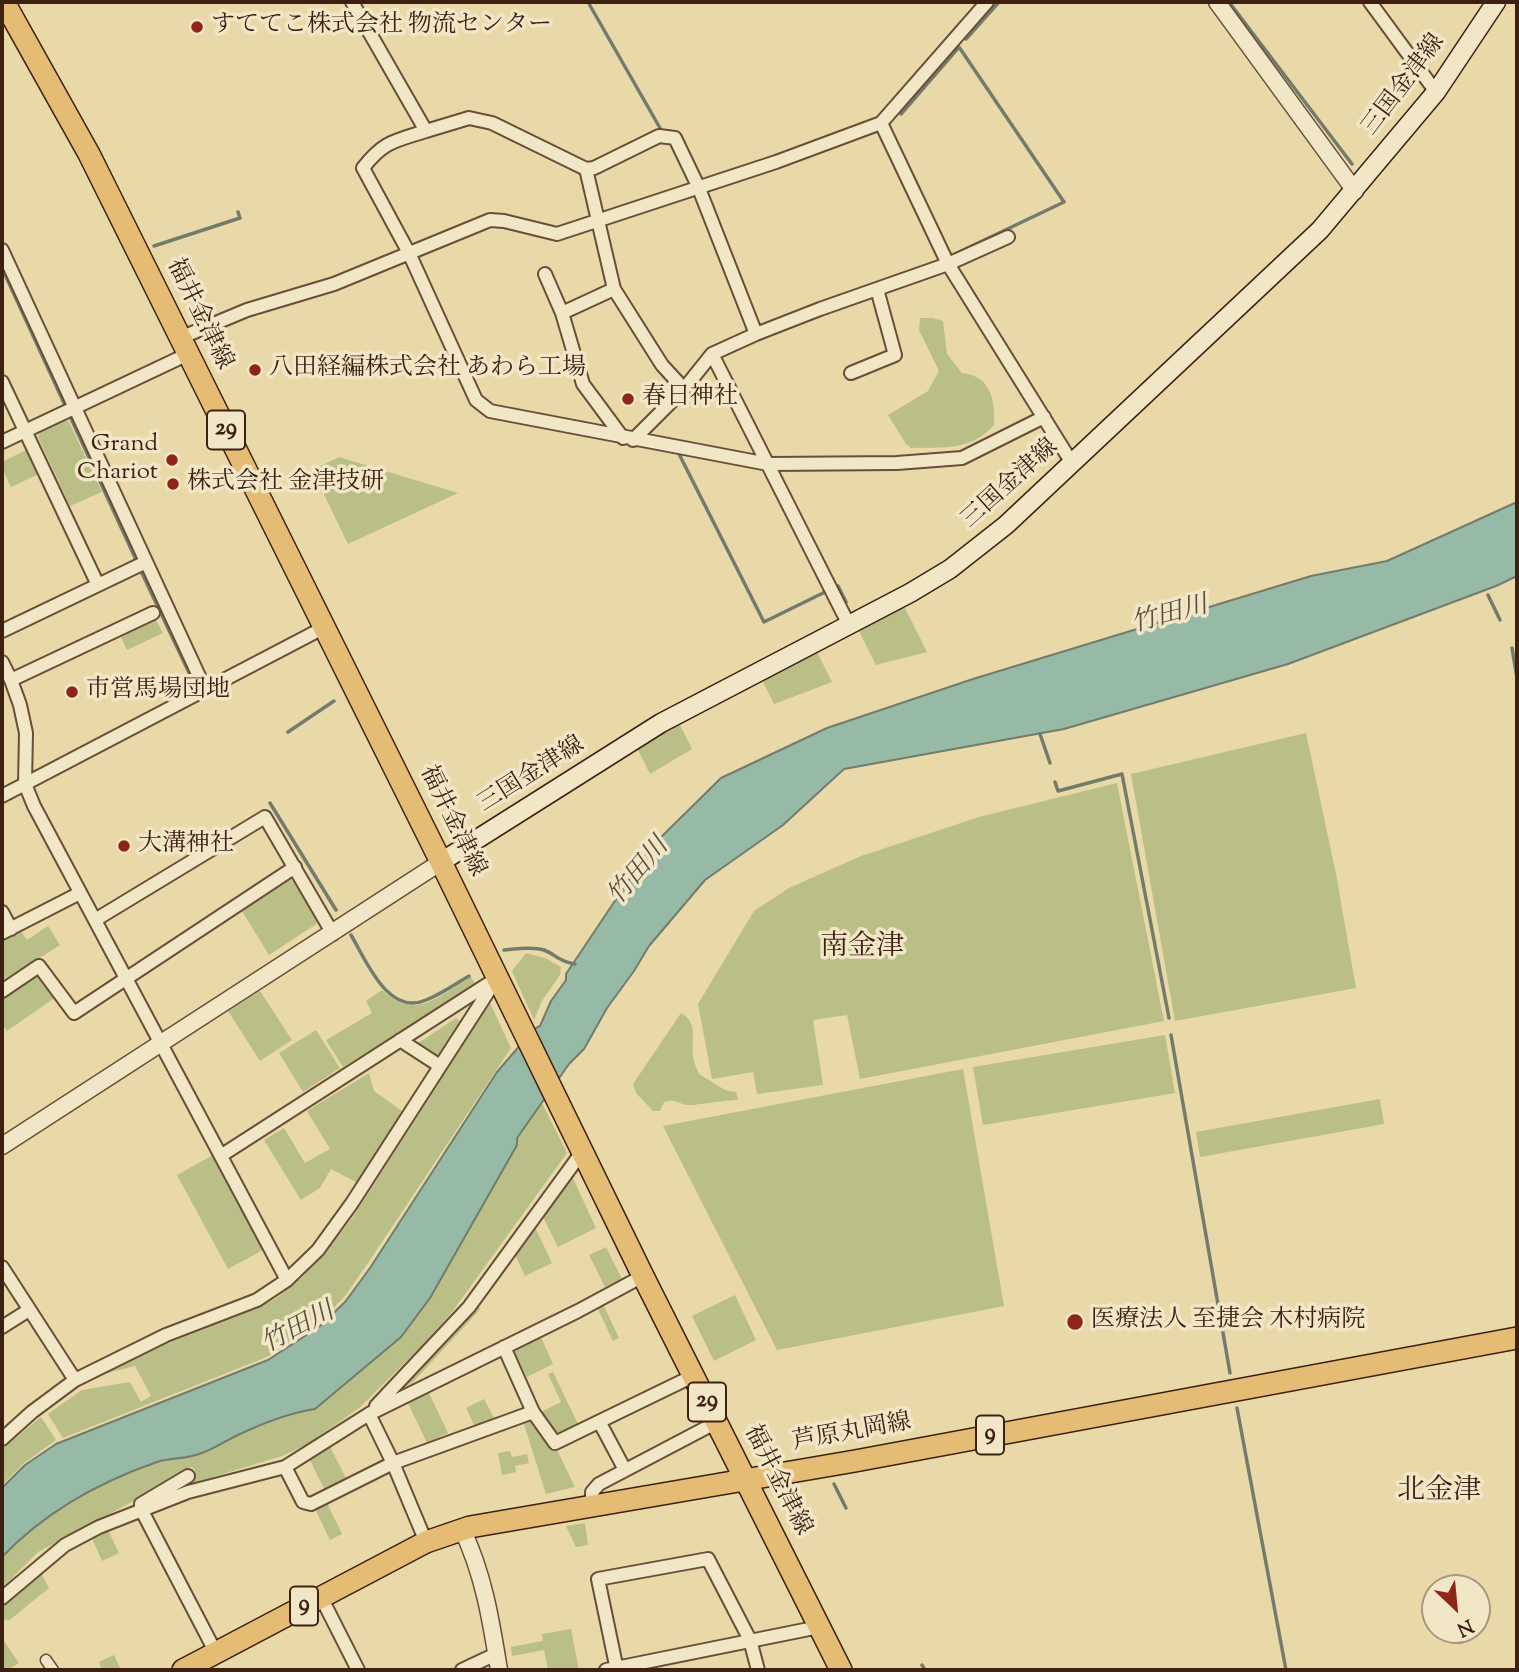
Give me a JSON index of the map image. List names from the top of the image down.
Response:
{
  "streets": {
    "main road": [
      "三国金津線",
      "福井金津線",
      "29",
      "芦原丸岡線",
      "9"
    ]
  },
  "crossings": [
    ["三国金津線", "福井金津線"],
    ["福井金津線", "芦原丸岡線"]
  ],
  "districts": ["南金津", "北金津"],
  "water": ["竹田川"],
  "places": [
    "すててこ株式会社 物流センター",
    "八田経編株式会社 あわら工場",
    "春日神社",
    "Grand Chariot",
    "株式会社 金津技研",
    "市営馬場団地",
    "大溝神社",
    "医療法人 至捷会 木村病院"
  ],
  "north": "bottom right"
}
